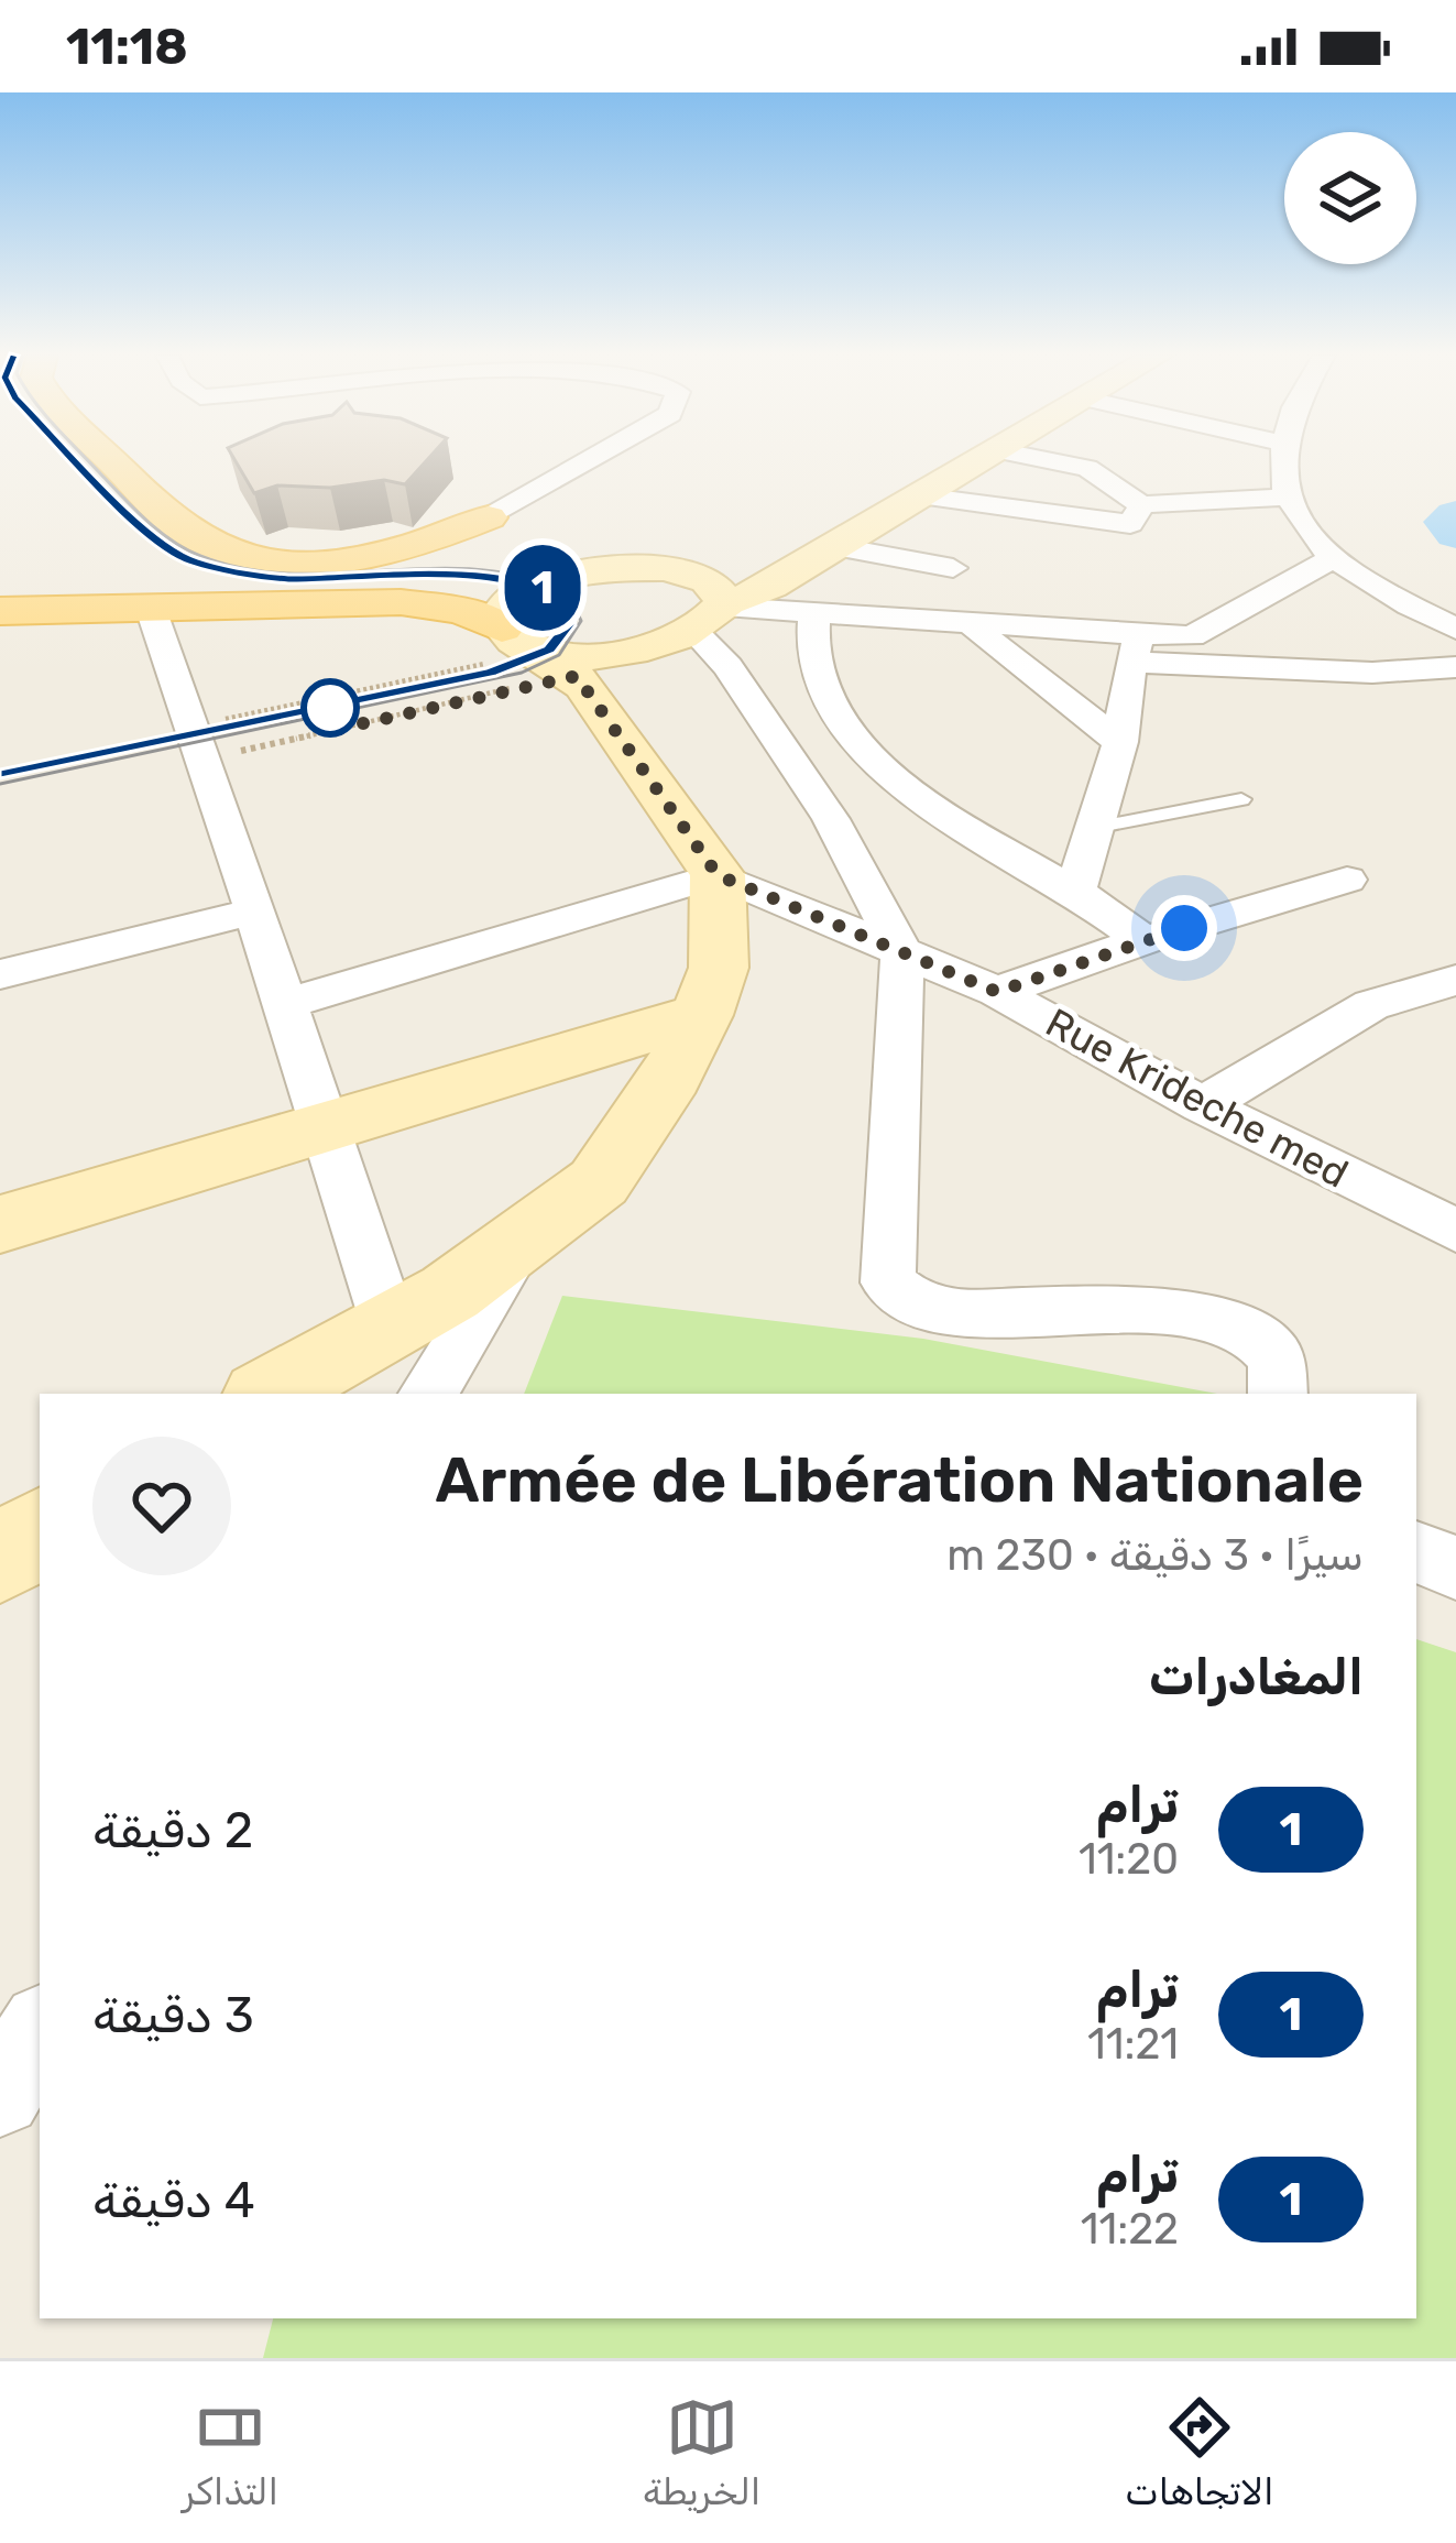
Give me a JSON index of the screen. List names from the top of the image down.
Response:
{
  "streets": {
    "street": ["Rue Krideche med"]
  },
  "lines": ["tram line 1"],
  "page": {
    "status": "11:18",
    "on_map": "1",
    "heading": [
      ["Armée de Libération Nationale", "سيرًا · 3 دقيقة · 230 m"],
      "المغادرات"
    ],
    "list": [
      {
        "mark": "1",
        "name": "ترام",
        "note": "11:20",
        "value": "2 دقيقة"
      },
      {
        "mark": "1",
        "name": "ترام",
        "note": "11:21",
        "value": "3 دقيقة"
      },
      {
        "mark": "1",
        "name": "ترام",
        "note": "11:22",
        "value": "4 دقيقة"
      }
    ],
    "tabs": ["الاتجاهات", "الخريطة", "التذاكر"]
  }
}
